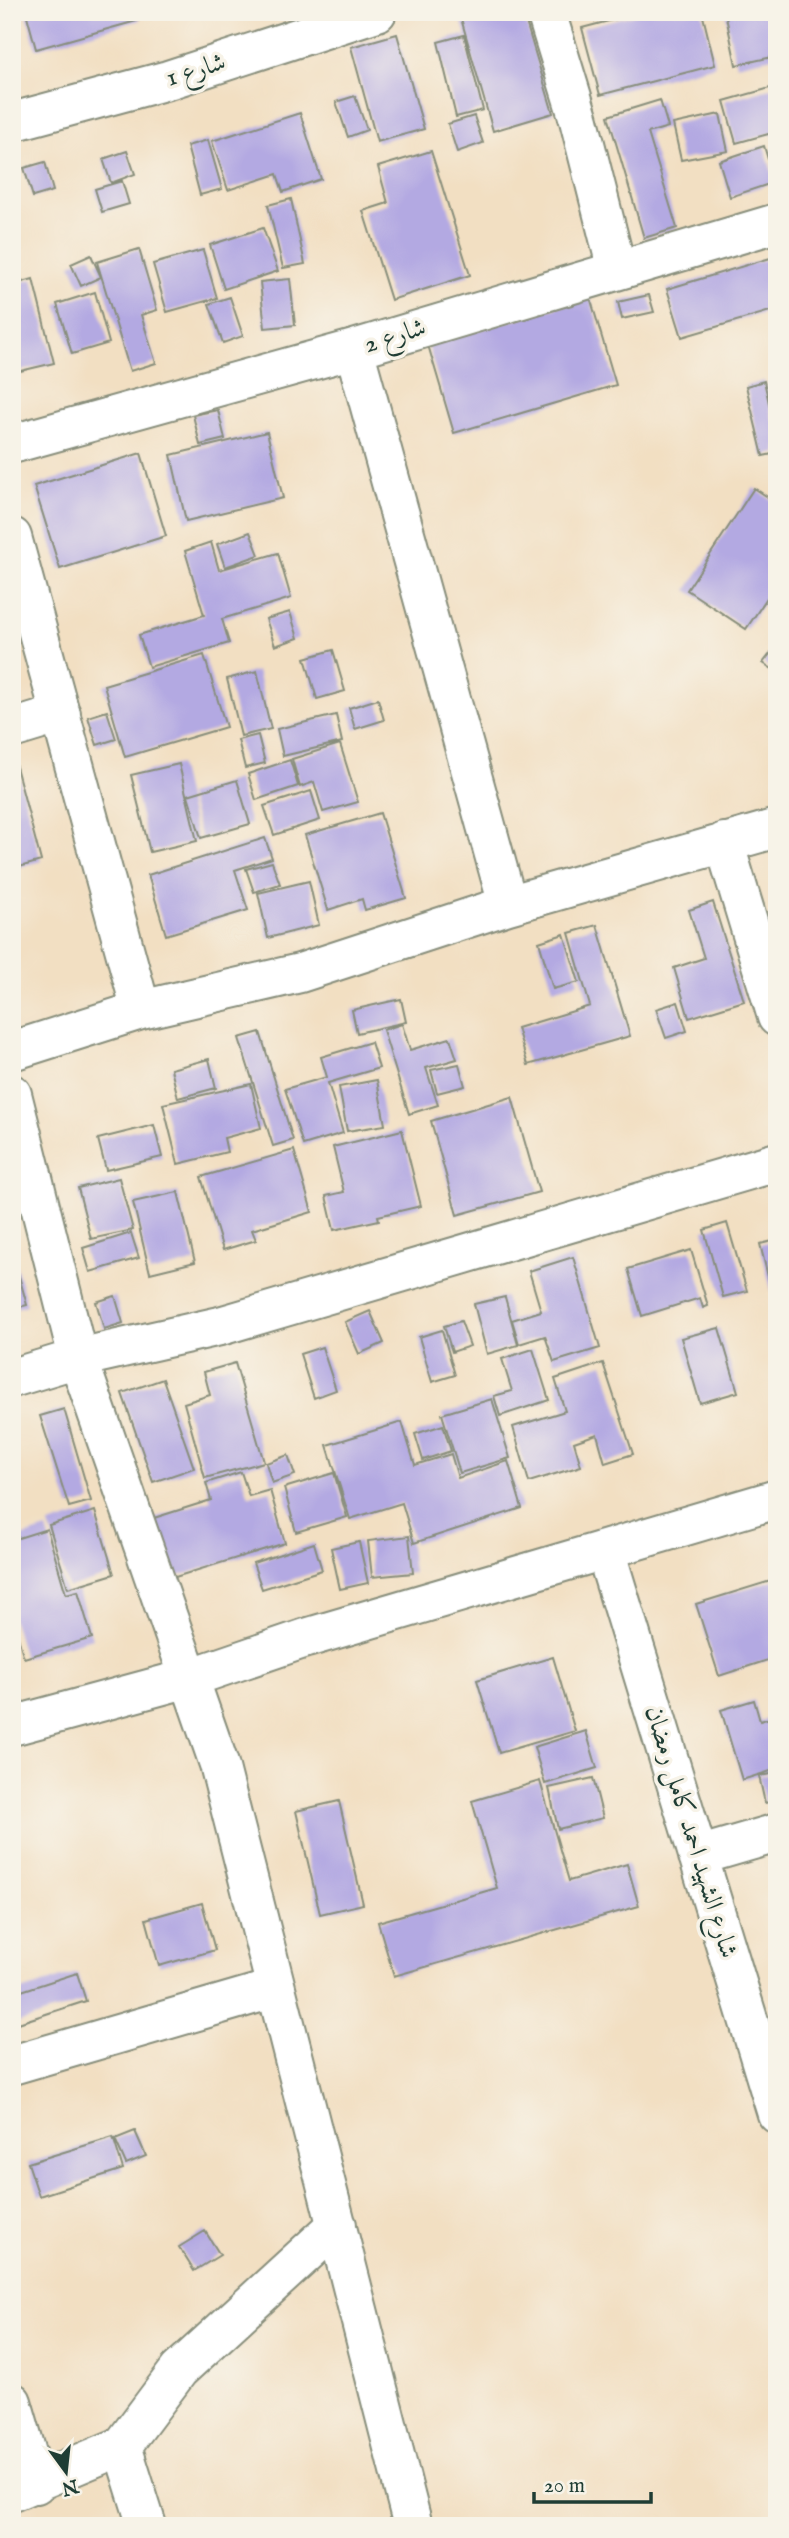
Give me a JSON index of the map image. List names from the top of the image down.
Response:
{
  "streets": {
    "street": ["شارع 1", "شارع 2", "شارع الشهيد احمد كامل رمضان"]
  },
  "scale_bar": "20 m",
  "north": "bottom"
}
